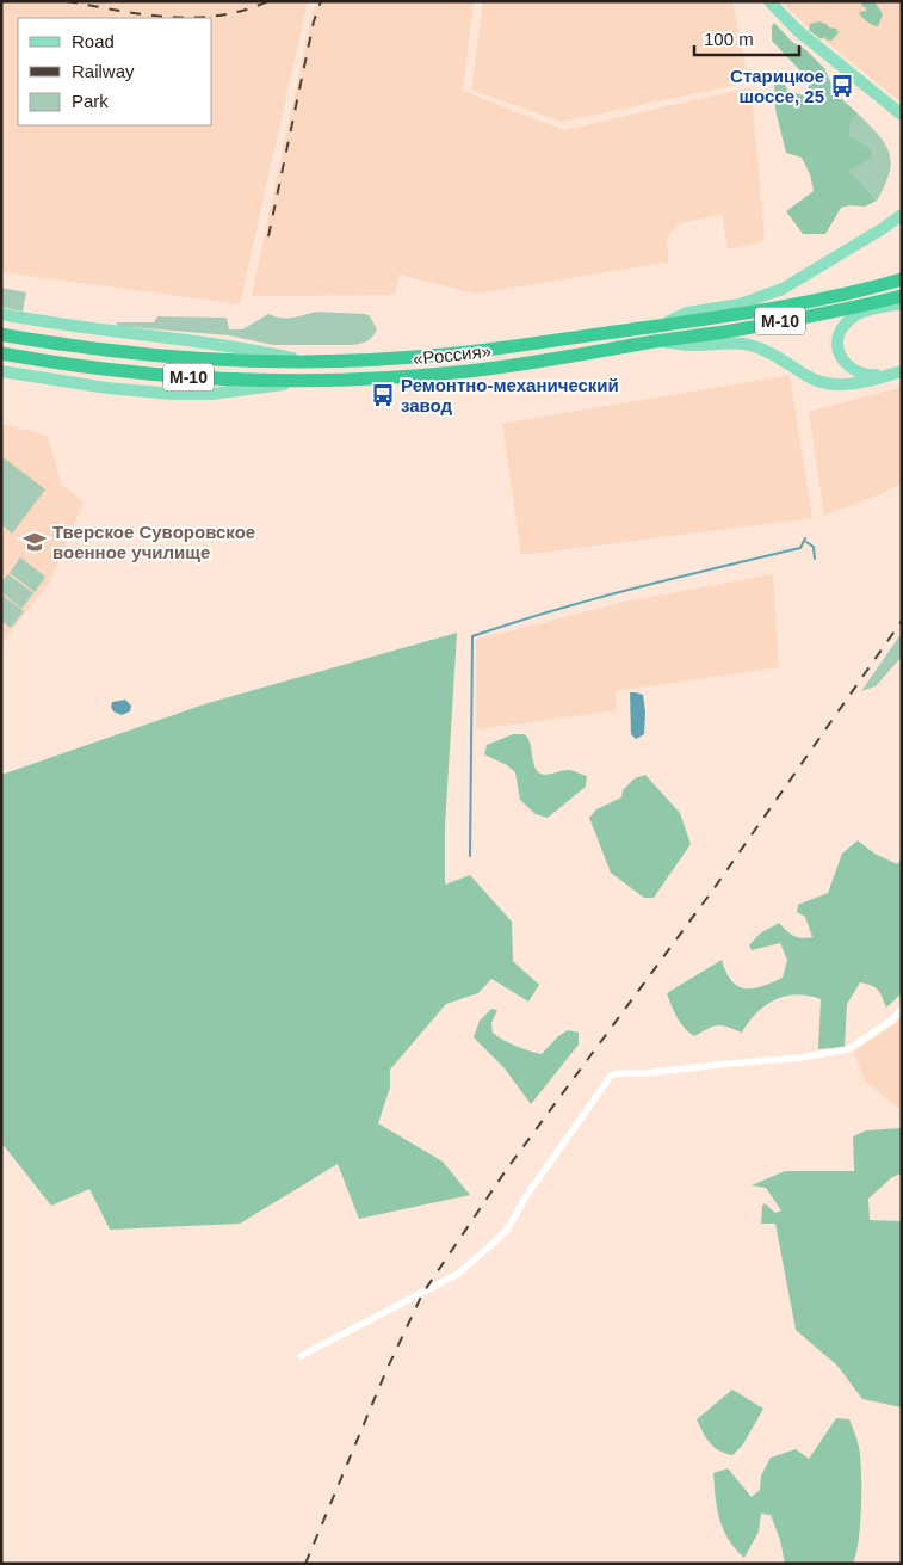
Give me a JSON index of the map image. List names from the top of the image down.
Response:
{
  "streets": {
    "highway": ["М-10", "«Россия»"]
  },
  "places": {
    "bus stop": ["Старицкое шоссе, 25", "Ремонтно-механический завод"],
    "school or university": ["Тверское Суворовское военное училище"]
  },
  "legend": ["Road", "Railway", "Park"],
  "scale_bar": "100 m"
}
